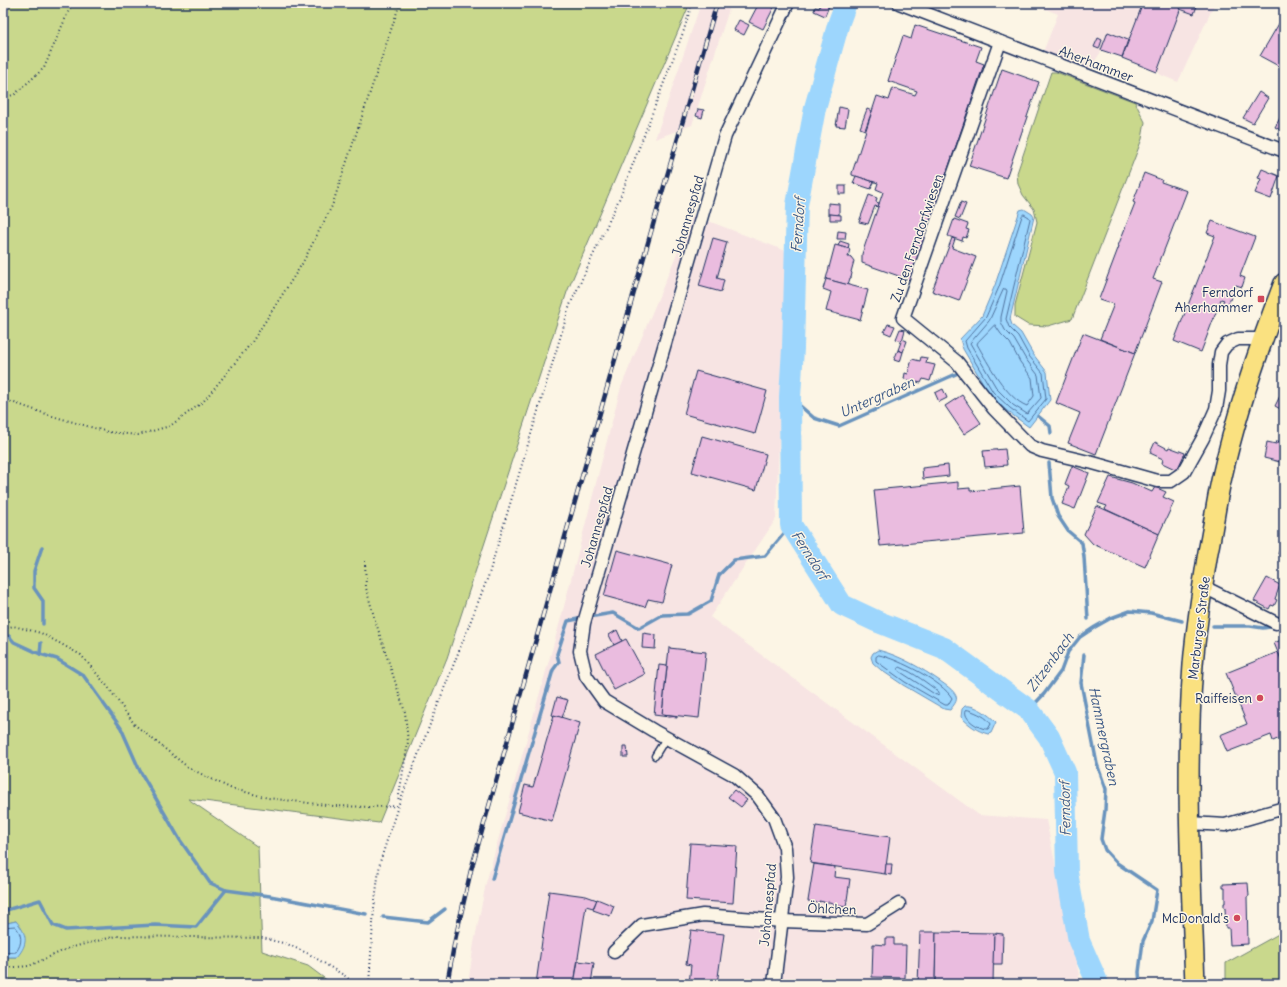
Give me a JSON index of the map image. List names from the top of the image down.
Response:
{
  "streets": {
    "main road": ["Marburger Straße"],
    "street": [
      "Aherhammer",
      "Johannespfad",
      "Zu den Ferndorfwiesen",
      "Öhlchen"
    ]
  },
  "crossings": [
    ["Aherhammer", "Zu den Ferndorfwiesen"],
    ["Johannespfad", "Öhlchen"],
    ["Zu den Ferndorfwiesen", "Marburger Straße"]
  ],
  "water": [
    "Ferndorf",
    "Untergraben",
    "Zitzenbach",
    "Hammergraben"
  ],
  "places": {
    "transit": ["Ferndorf Aherhammer"],
    "other": ["Raiffeisen", "McDonald's"]
  }
}
